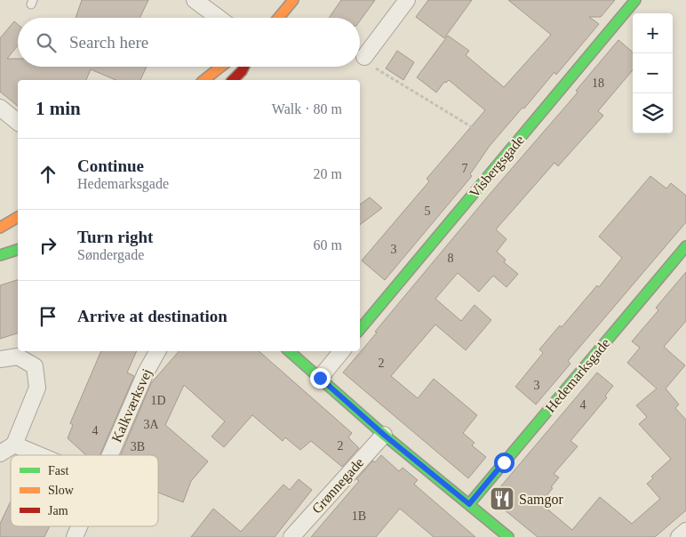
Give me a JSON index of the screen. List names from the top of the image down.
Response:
{
  "streets": {
    "street": [
      "Visbergsgade",
      "Hedemarksgade",
      "Kalkværksvej",
      "Grønnegade"
    ]
  },
  "places": {
    "restaurant": ["Samgor"]
  },
  "house_numbers": [
    "18",
    "7",
    "5",
    "3",
    "8",
    "2",
    "3",
    "1D",
    "4",
    "3A",
    "4",
    "2",
    "3B",
    "1B"
  ],
  "legend": ["Fast", "Slow", "Jam"],
  "page": {
    "map_buttons": ["+", "−"],
    "search": "Search here",
    "heading": ["1 min", "Walk · 80 m"],
    "list": [
      ["Continue", "Hedemarksgade", "20 m"],
      ["Turn right", "Søndergade", "60 m"],
      "Arrive at destination"
    ]
  }
}
